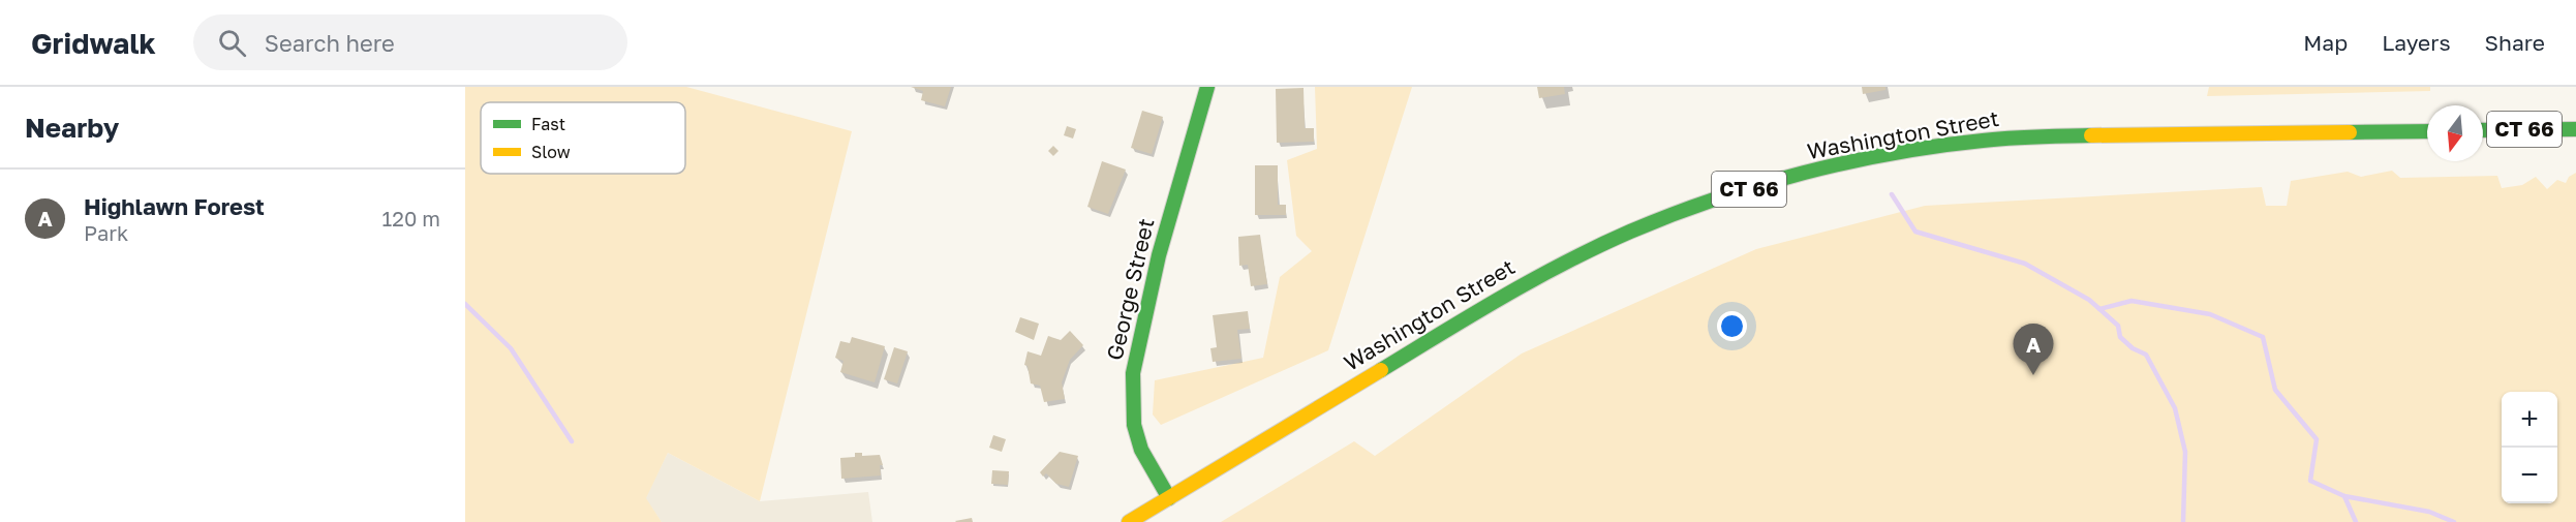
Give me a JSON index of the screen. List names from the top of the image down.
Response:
{
  "streets": {
    "main road": ["CT 66", "Washington Street", "George Street"]
  },
  "crossings": [
    ["Washington Street", "George Street"]
  ],
  "legend": ["Fast", "Slow"],
  "north": "bottom",
  "page": {
    "header": "Gridwalk",
    "search": "Search here",
    "nav": ["Map", "Layers", "Share"],
    "heading": "Nearby",
    "list": [
      {
        "mark": "A",
        "name": "Highlawn Forest",
        "note": "Park",
        "value": "120 m"
      }
    ],
    "pins": "A",
    "map_buttons": ["+", "−"]
  }
}
